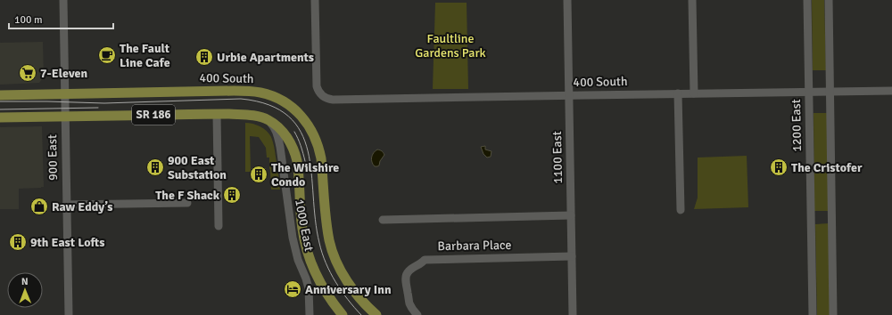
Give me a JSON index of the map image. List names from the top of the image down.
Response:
{
  "streets": {
    "main road": ["400 South", "SR 186"],
    "street": [
      "1200 East",
      "900 East",
      "1100 East",
      "1000 East",
      "Barbara Place"
    ]
  },
  "crossings": [
    ["400 South", "1200 East"],
    ["400 South", "900 East"],
    ["400 South", "1100 East"],
    ["SR 186", "900 East"],
    ["SR 186", "1000 East"],
    ["1100 East", "Barbara Place"]
  ],
  "parks": ["Faultline Gardens Park"],
  "places": {
    "cafe": ["The Fault Line Cafe"],
    "building": [
      "Urbie Apartments",
      "900 East Substation",
      "The Cristofer",
      "The Wilshire Condo",
      "The F Shack",
      "9th East Lofts"
    ],
    "supermarket": ["7-Eleven"],
    "shop": ["Raw Eddy’s"],
    "hotel": ["Anniversary Inn"]
  },
  "scale_bar": "100 m",
  "north": "top"
}
